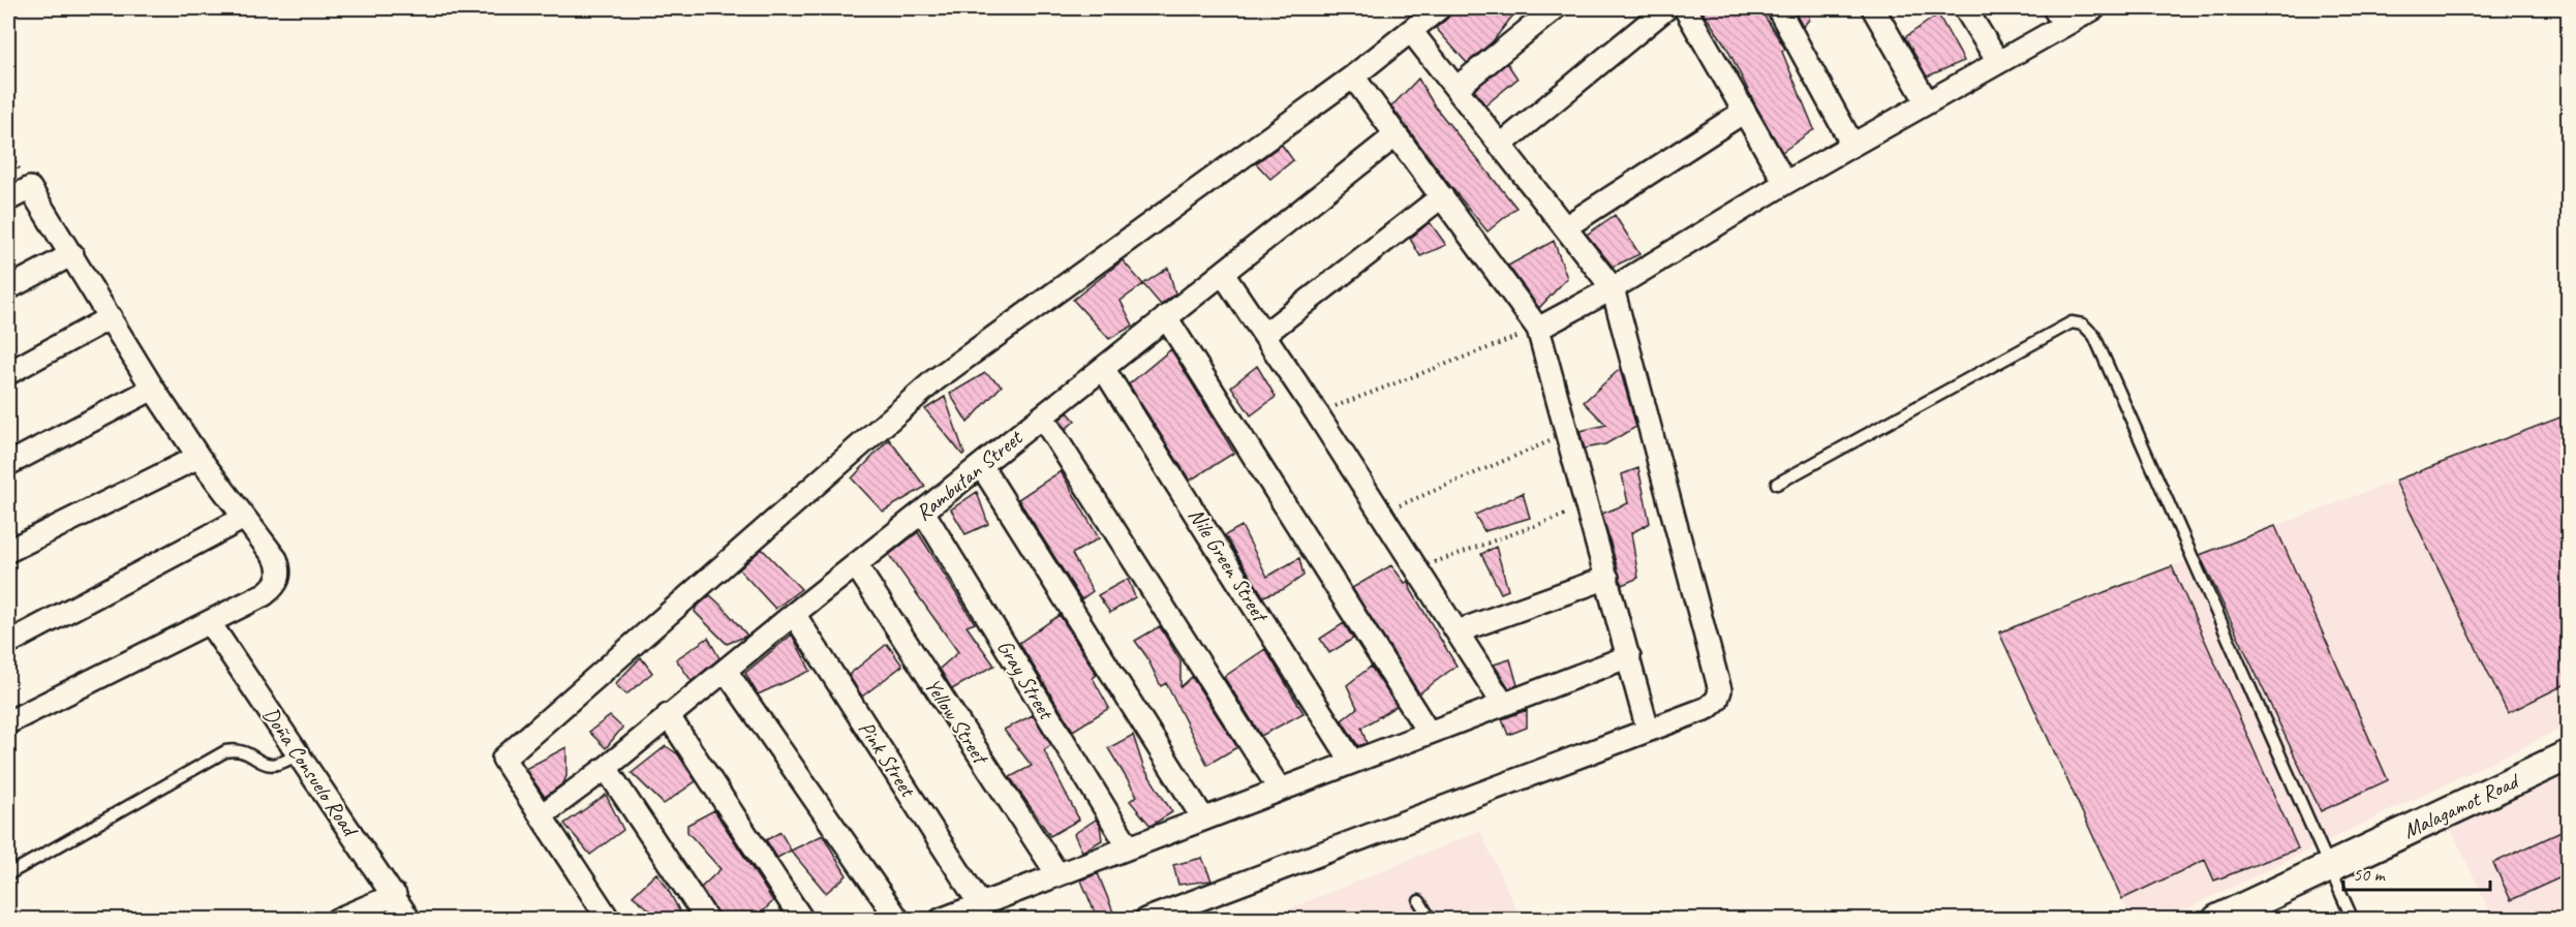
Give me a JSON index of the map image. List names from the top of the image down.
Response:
{
  "streets": {
    "street": [
      "Rambutan Street",
      "Nile Green Street",
      "Gray Street",
      "Yellow Street",
      "Pink Street",
      "Doña Consuelo Road",
      "Malagamot Road"
    ]
  },
  "crossings": [
    ["Rambutan Street", "Nile Green Street"],
    ["Rambutan Street", "Gray Street"],
    ["Rambutan Street", "Yellow Street"],
    ["Rambutan Street", "Pink Street"]
  ],
  "scale_bar": "50 m"
}
